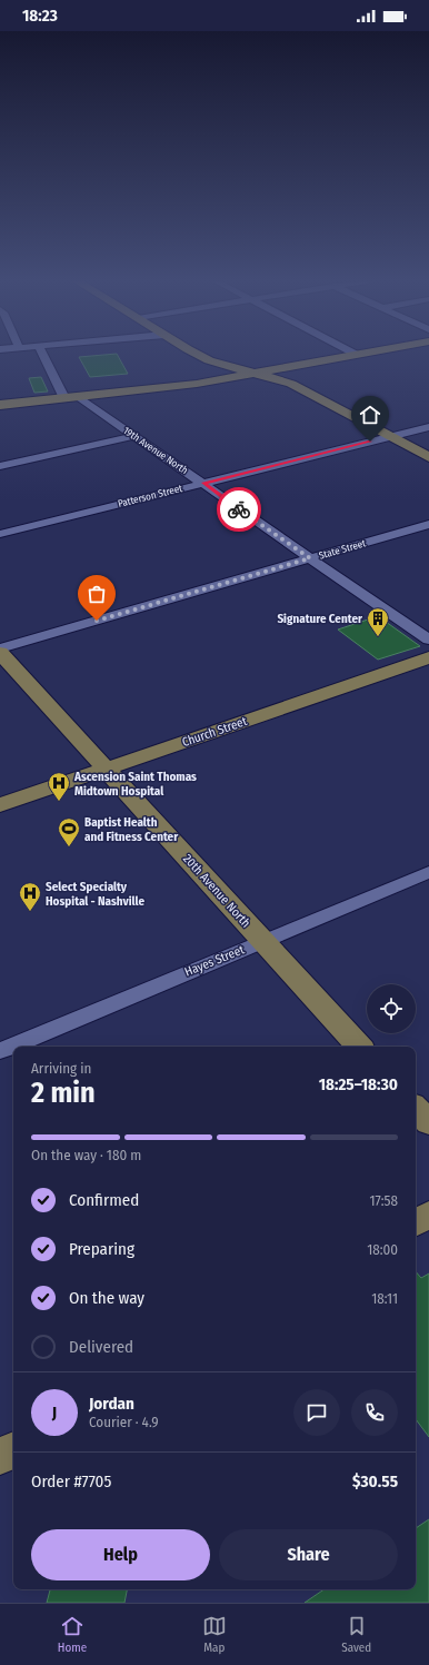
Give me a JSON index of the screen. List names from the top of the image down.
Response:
{
  "streets": {
    "main road": ["Church Street", "20th Avenue North"],
    "street": [
      "19th Avenue North",
      "Patterson Street",
      "State Street",
      "Hayes Street"
    ]
  },
  "crossings": [
    ["19th Avenue North", "Patterson Street"],
    ["19th Avenue North", "State Street"],
    ["Church Street", "20th Avenue North"],
    ["20th Avenue North", "Hayes Street"]
  ],
  "places": {
    "building": ["Signature Center"],
    "hospital": ["Ascension Saint Thomas Midtown Hospital", "Select Specialty Hospital - Nashville"],
    "sports": ["Baptist Health and Fitness Center"]
  },
  "page": {
    "status": "18:23",
    "heading": ["2 min", "Arriving in", "18:25–18:30"],
    "panel": [
      "Jordan",
      "Courier · 4.9",
      "Order #7705",
      "$30.55"
    ],
    "bar": "On the way · 180 m",
    "list": [
      ["Confirmed", "17:58"],
      ["Preparing", "18:00"],
      ["On the way", "18:11"],
      "Delivered"
    ],
    "round": "J",
    "buttons": ["Help", "Share"],
    "tabs": ["Home", "Map", "Saved"]
  }
}
